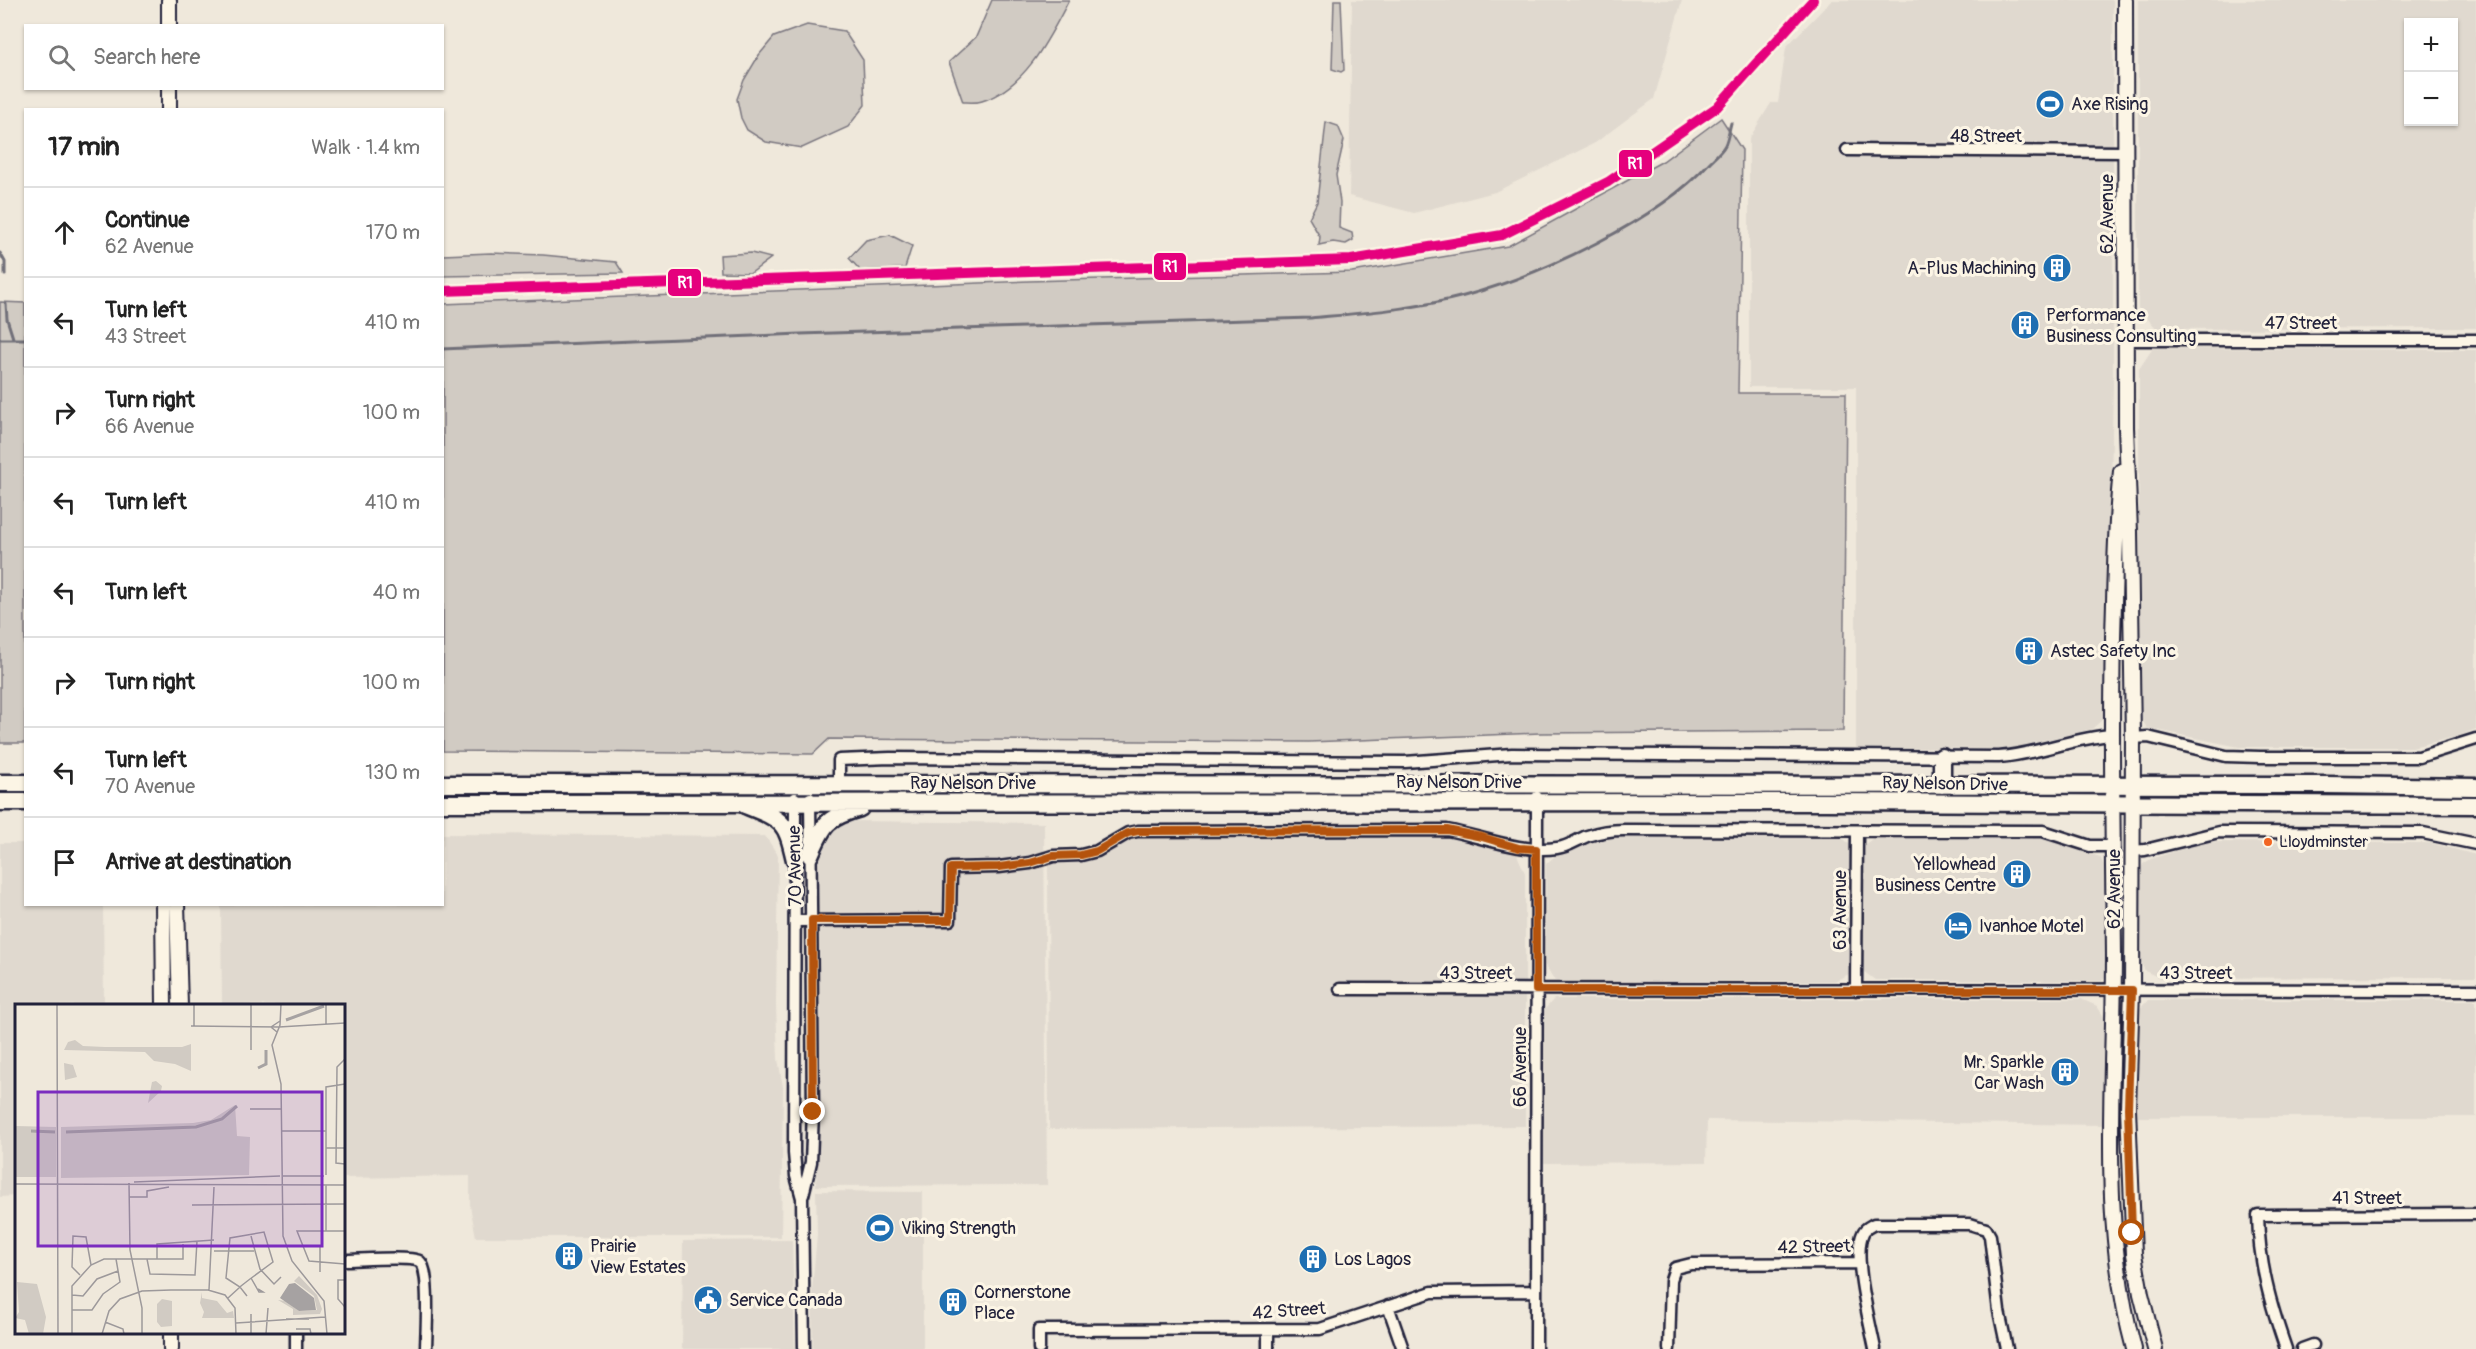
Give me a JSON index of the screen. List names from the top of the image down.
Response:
{
  "streets": {
    "highway": ["Ray Nelson Drive"],
    "main road": ["62 Avenue"],
    "street": [
      "48 Street",
      "47 Street",
      "70 Avenue",
      "63 Avenue",
      "43 Street",
      "66 Avenue",
      "41 Street",
      "42 Street"
    ]
  },
  "crossings": [
    ["48 Street", "62 Avenue"],
    ["62 Avenue", "47 Street"],
    ["62 Avenue", "Ray Nelson Drive"],
    ["62 Avenue", "43 Street"],
    ["Ray Nelson Drive", "70 Avenue"],
    ["Ray Nelson Drive", "66 Avenue"],
    ["63 Avenue", "43 Street"],
    ["43 Street", "66 Avenue"],
    ["66 Avenue", "42 Street"]
  ],
  "places": {
    "sports": ["Axe Rising", "Viking Strength"],
    "building": [
      "A-Plus Machining",
      "Performance Business Consulting",
      "Astec Safety Inc",
      "Yellowhead Business Centre",
      "Mr. Sparkle Car Wash",
      "Prairie View Estates",
      "Los Lagos",
      "Cornerstone Place"
    ],
    "other": ["Lloydminster"],
    "hotel": ["Ivanhoe Motel"],
    "public building": ["Service Canada"]
  },
  "lines": ["transit line R1"],
  "page": {
    "map_buttons": ["+", "−"],
    "search": "Search here",
    "heading": ["17 min", "Walk · 1.4 km"],
    "list": [
      ["Continue", "62 Avenue", "170 m"],
      ["Turn left", "43 Street", "410 m"],
      ["Turn right", "66 Avenue", "100 m"],
      ["Turn left", "410 m"],
      ["Turn left", "40 m"],
      ["Turn right", "100 m"],
      ["Turn left", "70 Avenue", "130 m"],
      "Arrive at destination"
    ]
  }
}
